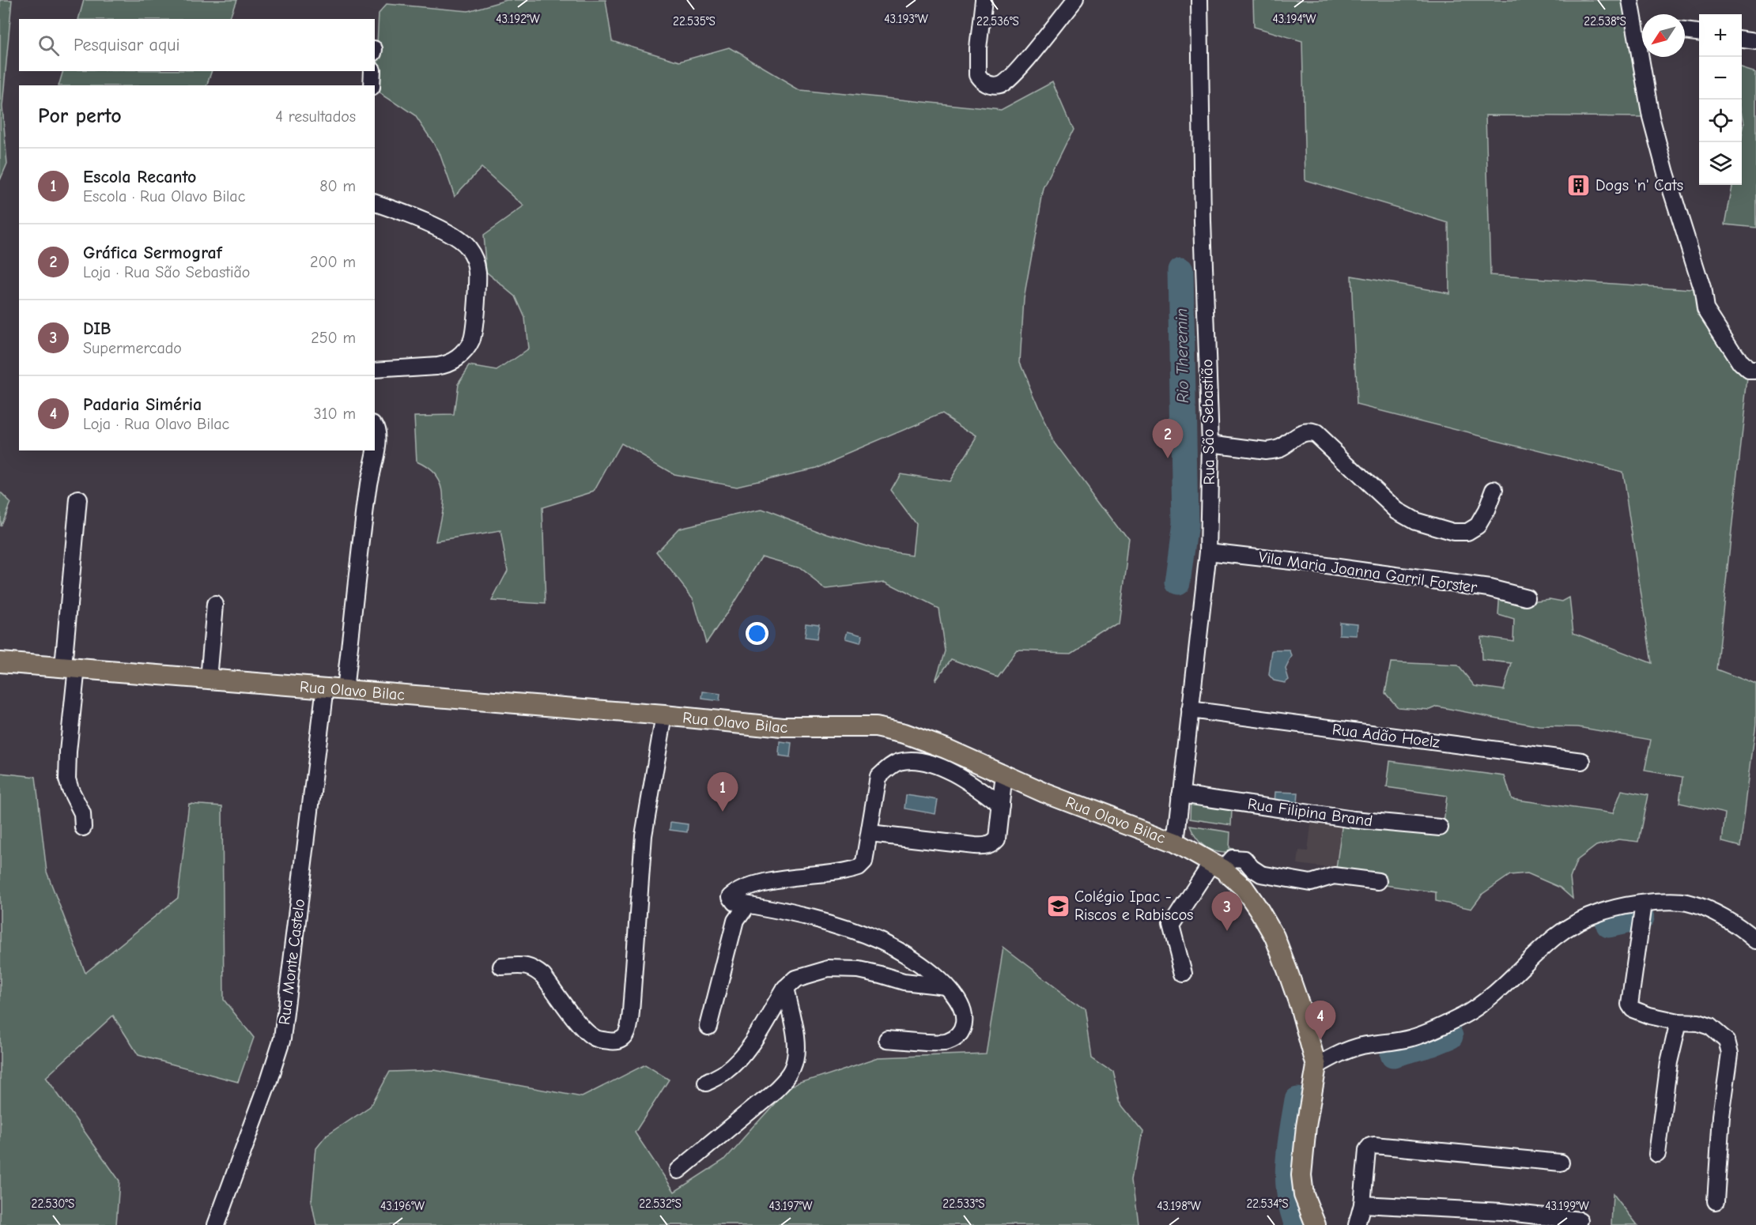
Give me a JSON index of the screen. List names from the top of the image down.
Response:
{
  "streets": {
    "main road": ["Rua Olavo Bilac"],
    "street": [
      "Rua São Sebastião",
      "Vila Maria Joanna Garril Forster",
      "Rua Adão Hoelz",
      "Rua Filipina Brand",
      "Rua Monte Castelo"
    ]
  },
  "crossings": [
    ["Rua São Sebastião", "Vila Maria Joanna Garril Forster"],
    ["Rua São Sebastião", "Rua Olavo Bilac"],
    ["Rua São Sebastião", "Rua Adão Hoelz"],
    ["Rua São Sebastião", "Rua Filipina Brand"],
    ["Rua Olavo Bilac", "Rua Monte Castelo"]
  ],
  "water": ["Rio Theremin"],
  "places": {
    "building": ["Dogs 'n' Cats"],
    "school or university": ["Colégio Ipac - Riscos e Rabiscos"]
  },
  "north": "bottom left",
  "page": {
    "map_buttons": ["+", "−"],
    "search": "Pesquisar aqui",
    "heading": ["Por perto", "4 resultados"],
    "list": [
      {
        "mark": "1",
        "name": "Escola Recanto",
        "note": "Escola · Rua Olavo Bilac",
        "value": "80 m"
      },
      {
        "mark": "2",
        "name": "Gráfica Sermograf",
        "note": "Loja · Rua São Sebastião",
        "value": "200 m"
      },
      {
        "mark": "3",
        "name": "DIB",
        "note": "Supermercado",
        "value": "250 m"
      },
      {
        "mark": "4",
        "name": "Padaria Siméria",
        "note": "Loja · Rua Olavo Bilac",
        "value": "310 m"
      }
    ],
    "pins": [
      "2",
      "1",
      "3",
      "4"
    ]
  },
  "coordinates": [
    "43.192°W",
    "43.193°W",
    "43.194°W",
    "22.535°S",
    "22.536°S",
    "22.538°S",
    "22.530°S",
    "22.532°S",
    "22.533°S",
    "22.534°S",
    "43.196°W",
    "43.197°W",
    "43.198°W",
    "43.199°W"
  ]
}
